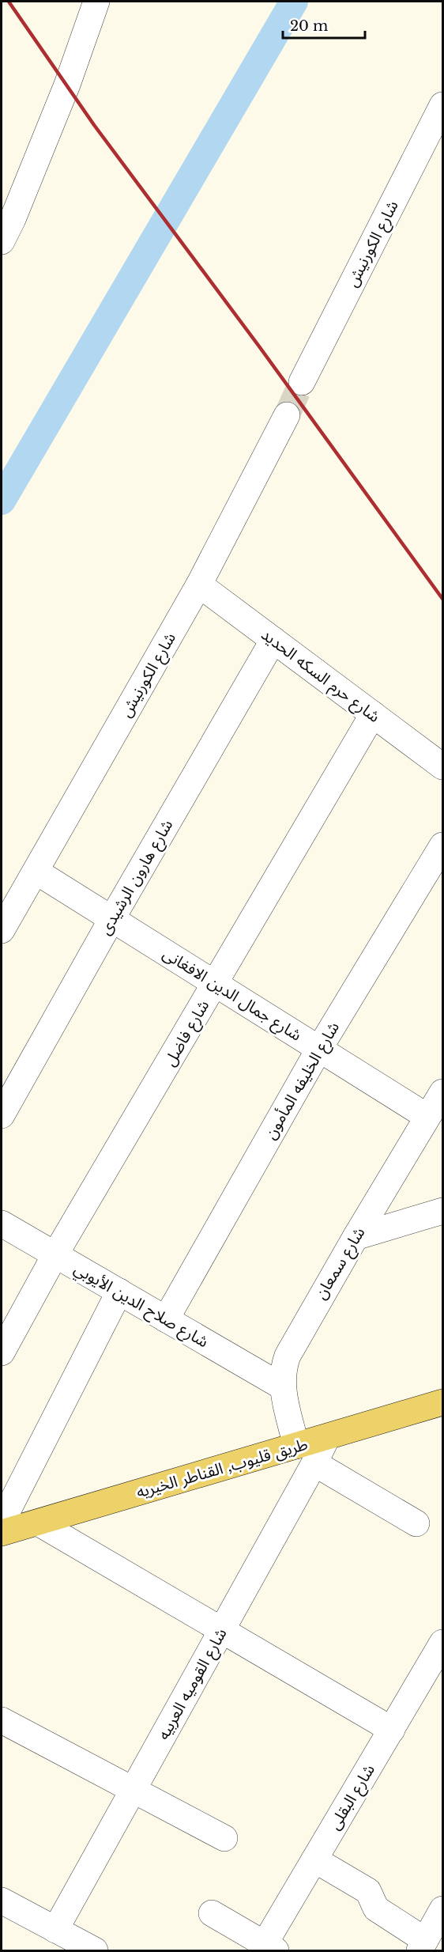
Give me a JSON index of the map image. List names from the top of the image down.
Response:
{
  "streets": {
    "main road": ["طريق قليوب, القناطر الخيريه"],
    "street": [
      "شارع الكورنيش",
      "شارع حرم السكه الحديد",
      "شارع هارون الرشيدى",
      "شارع جمال الدين الافغانى",
      "شارع فاضل",
      "شارع الخليفه المأمون",
      "شارع سمعان",
      "شارع صلاح الدين الأيوبي",
      "شارع القوميه العربيه",
      "شارع البقلى"
    ]
  },
  "crossings": [
    ["شارع الكورنيش", "شارع حرم السكه الحديد"],
    ["شارع الكورنيش", "شارع جمال الدين الافغانى"],
    ["شارع حرم السكه الحديد", "شارع هارون الرشيدى"],
    ["شارع حرم السكه الحديد", "شارع فاضل"],
    ["شارع هارون الرشيدى", "شارع جمال الدين الافغانى"],
    ["شارع جمال الدين الافغانى", "شارع فاضل"],
    ["شارع جمال الدين الافغانى", "شارع الخليفه المأمون"],
    ["شارع جمال الدين الافغانى", "شارع سمعان"],
    ["شارع فاضل", "شارع صلاح الدين الأيوبي"],
    ["شارع الخليفه المأمون", "شارع صلاح الدين الأيوبي"],
    ["شارع سمعان", "شارع صلاح الدين الأيوبي"],
    ["شارع سمعان", "طريق قليوب, القناطر الخيريه"],
    ["شارع سمعان", "شارع القوميه العربيه"],
    ["طريق قليوب, القناطر الخيريه", "شارع القوميه العربيه"]
  ],
  "scale_bar": "20 m"
}
